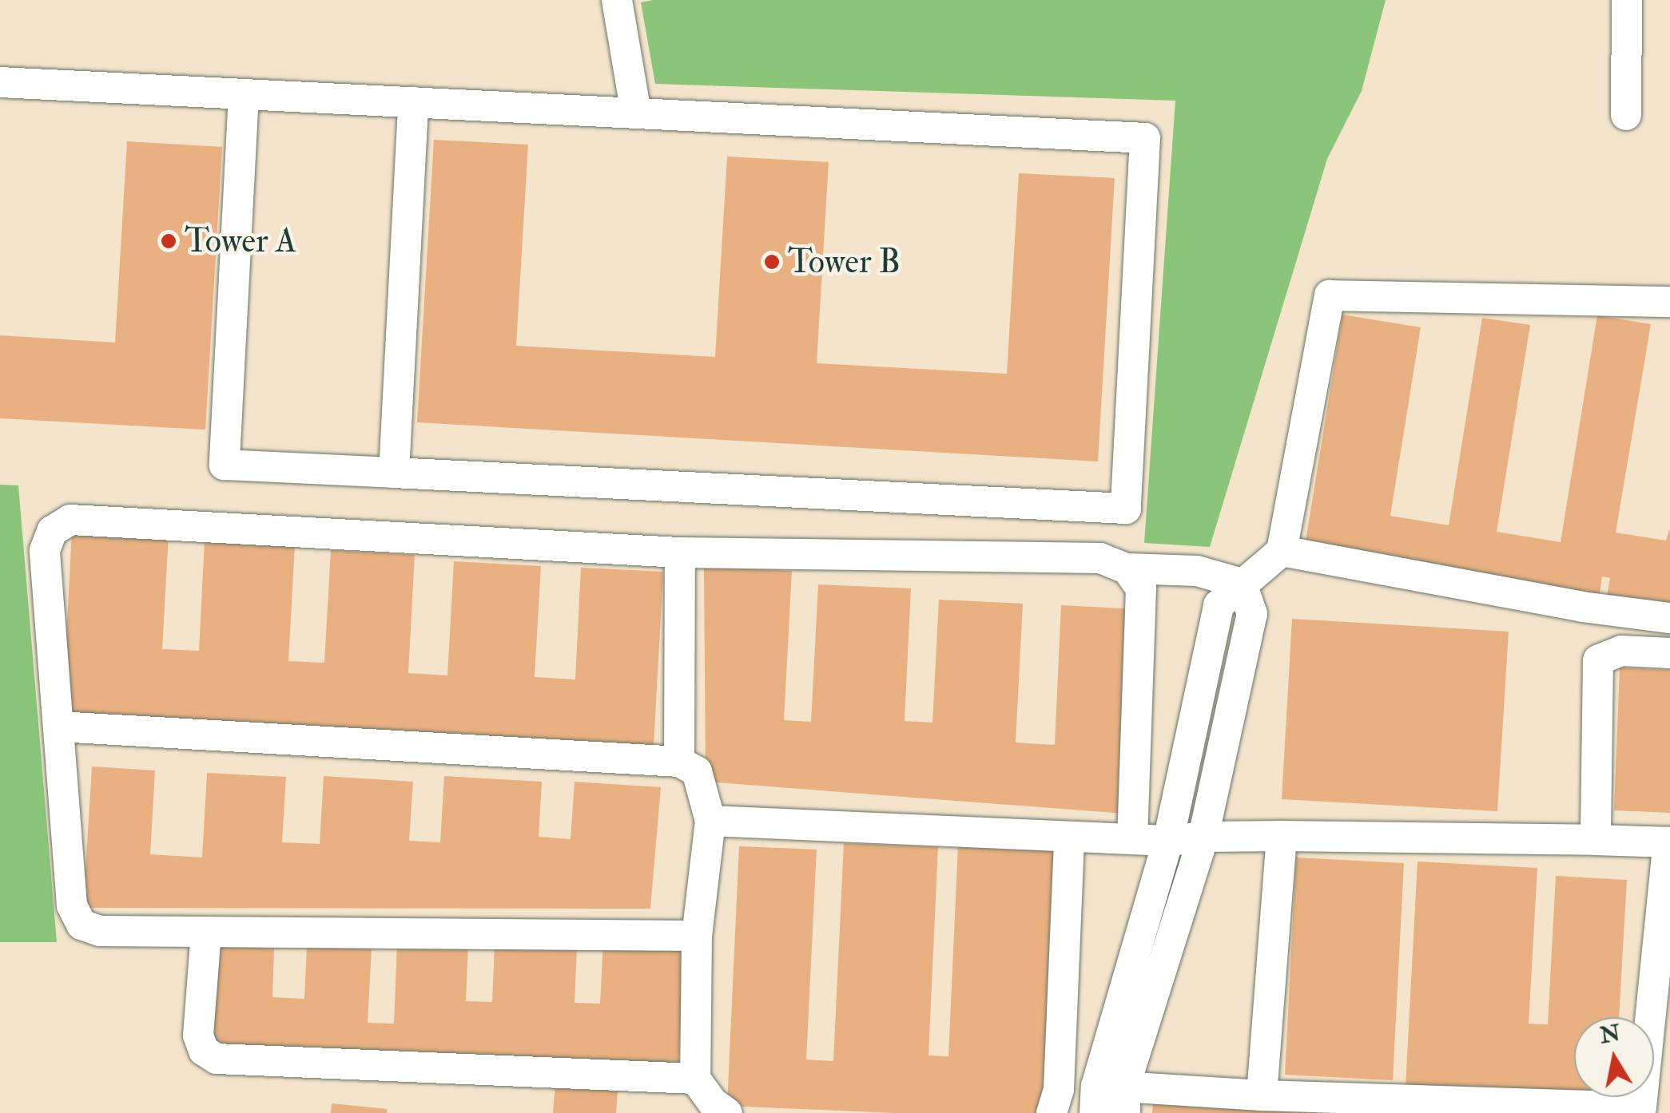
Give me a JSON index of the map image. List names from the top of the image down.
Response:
{
  "places": ["Tower A", "Tower B"],
  "north": "top"
}
